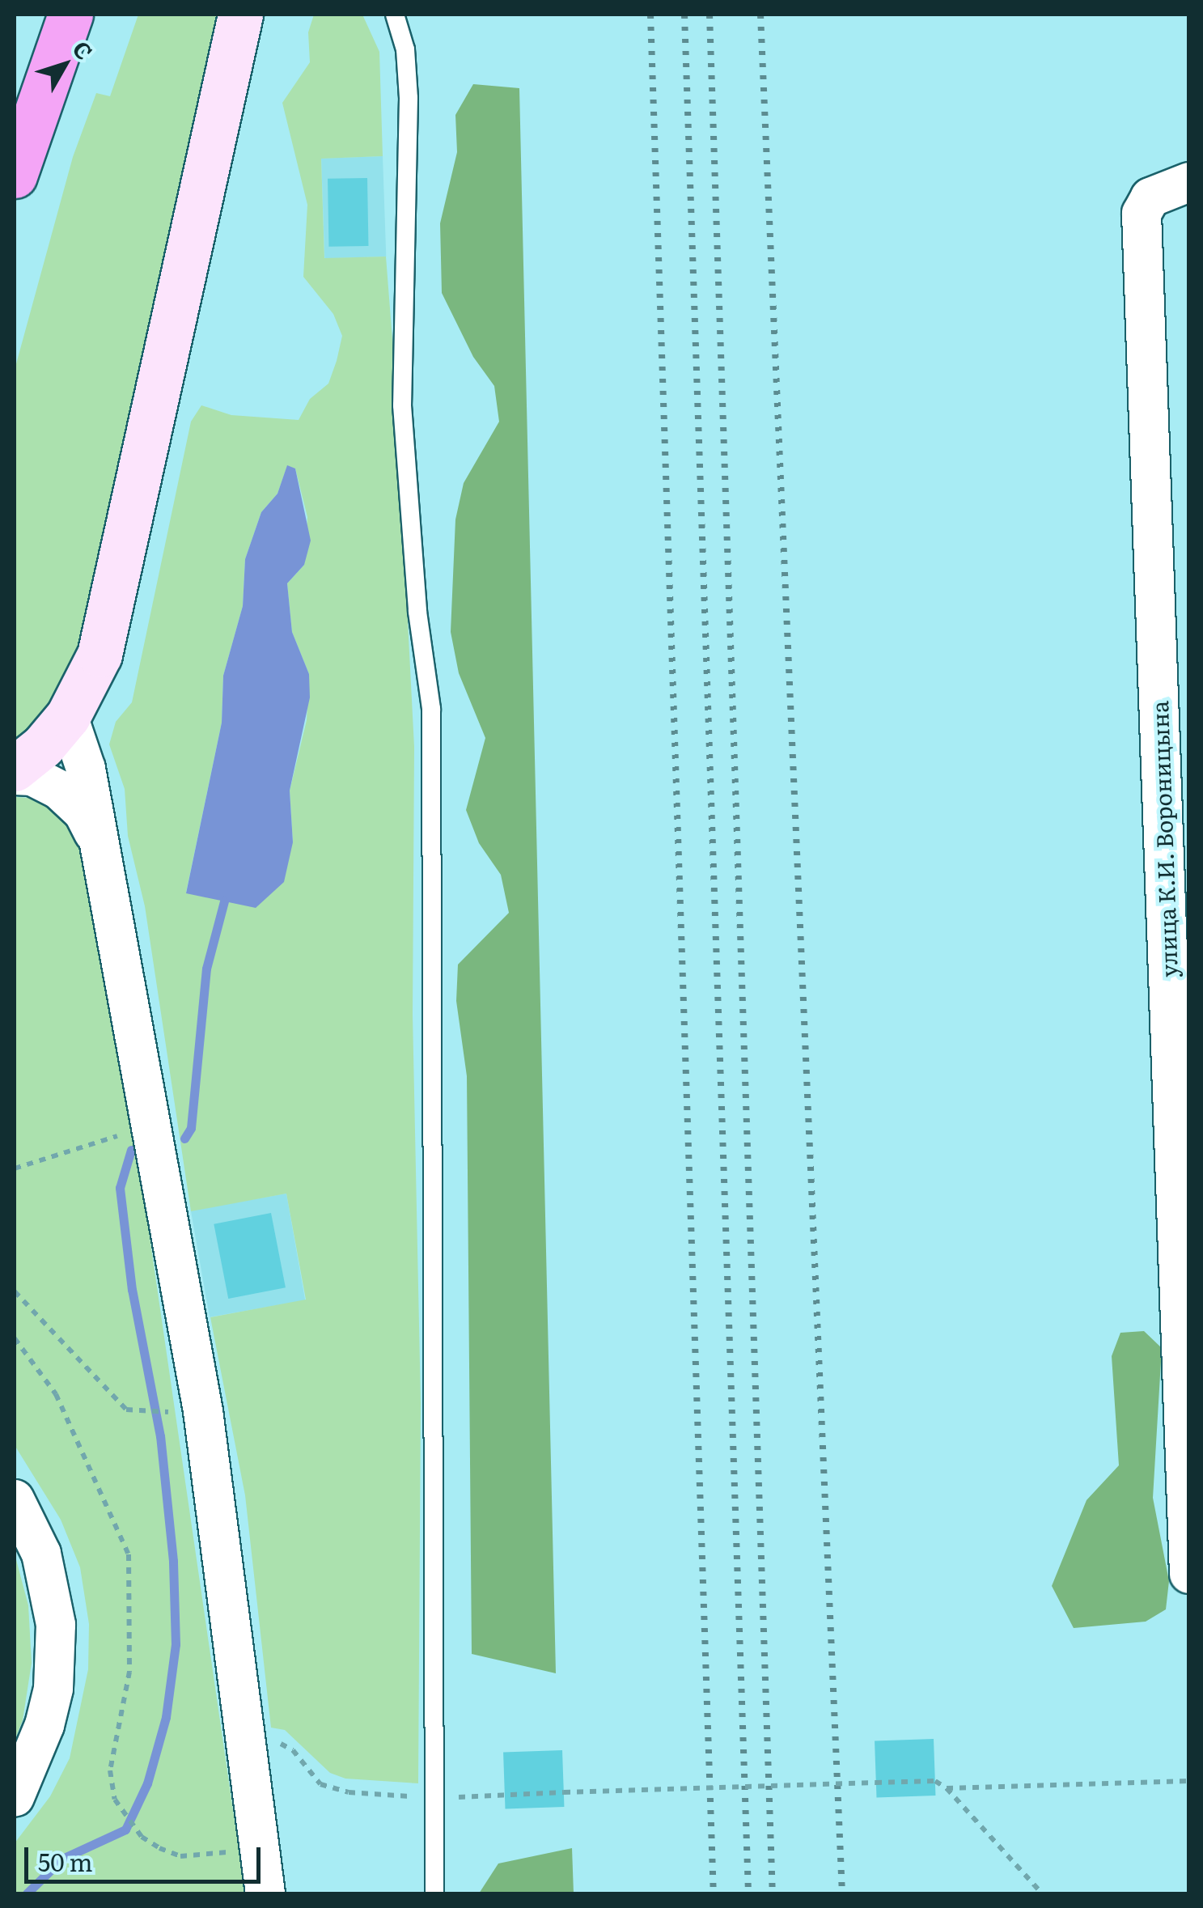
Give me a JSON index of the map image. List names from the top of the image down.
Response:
{
  "streets": {
    "street": ["улица К.И. Вороницына"]
  },
  "scale_bar": "50 m",
  "north": "top right"
}
